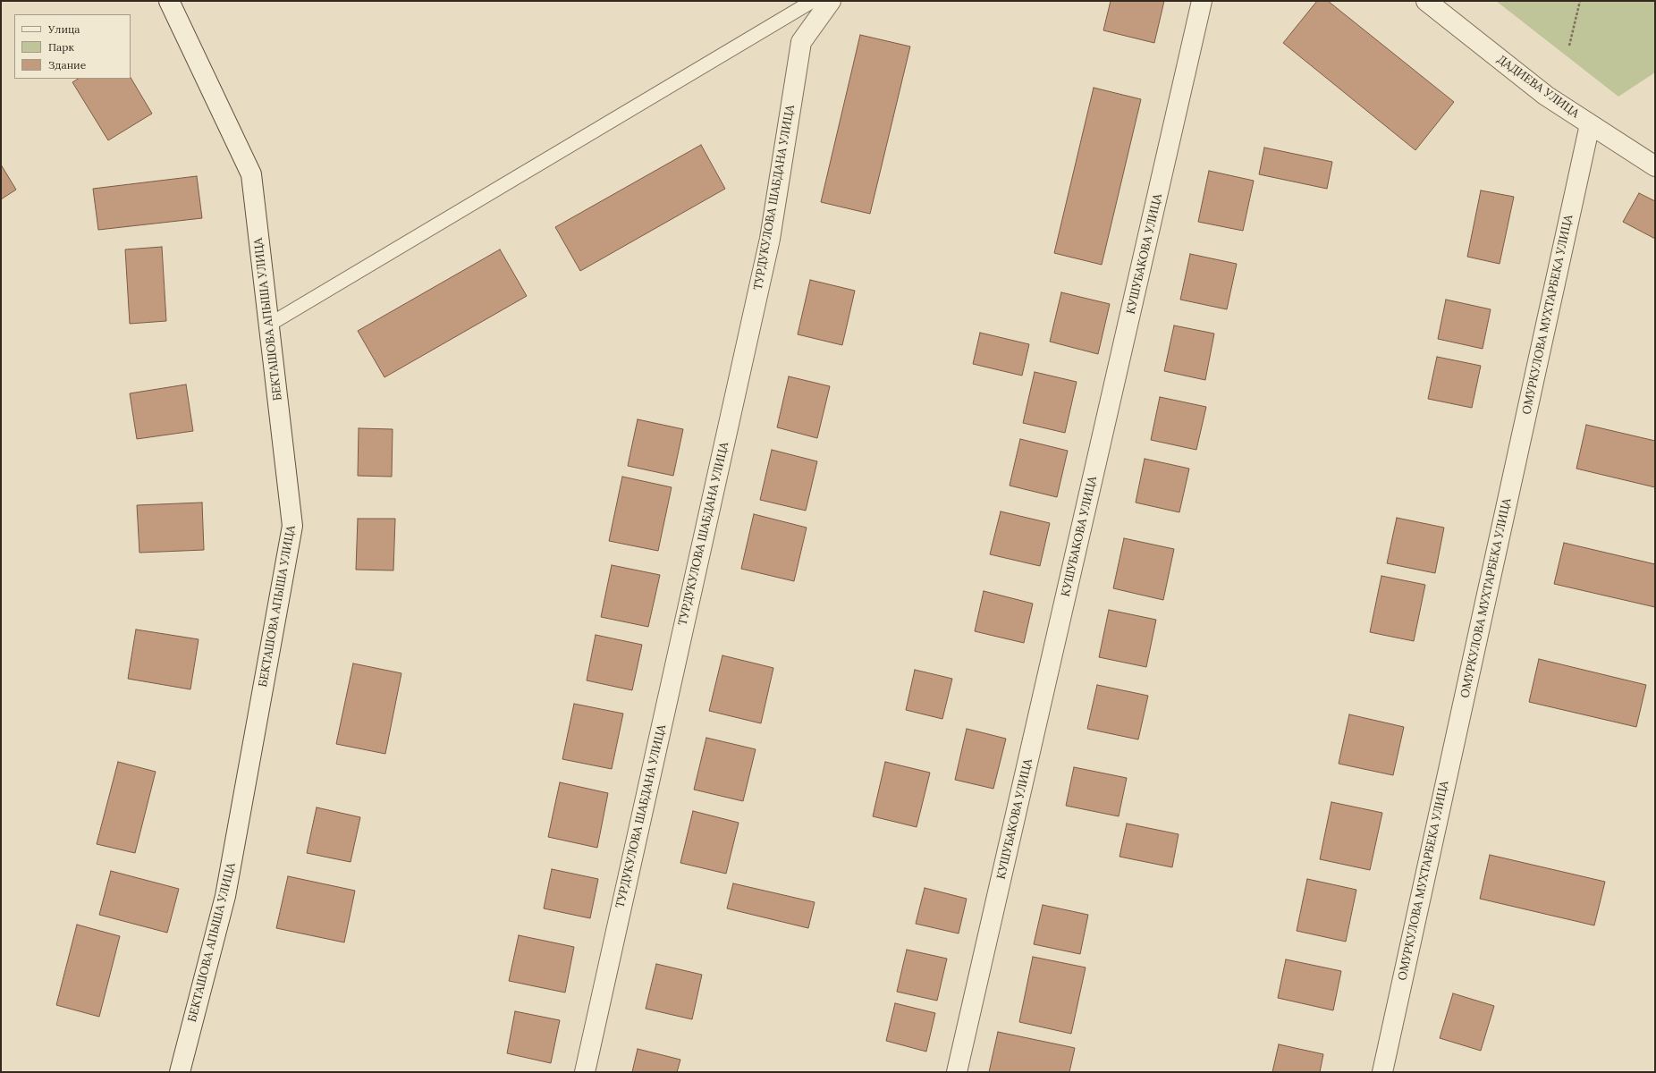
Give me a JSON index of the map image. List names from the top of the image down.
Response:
{
  "streets": {
    "street": [
      "ДАДИЕВА УЛИЦА",
      "ТУРДУКУЛОВА ШАБДАНА УЛИЦА",
      "КУШУБАКОВА УЛИЦА",
      "ОМУРКУЛОВА МУХТАРБЕКА УЛИЦА",
      "БЕКТАШОВА АПЫША УЛИЦА"
    ]
  },
  "crossings": [
    ["ДАДИЕВА УЛИЦА", "ОМУРКУЛОВА МУХТАРБЕКА УЛИЦА"]
  ],
  "legend": ["Улица", "Парк", "Здание"]
}
